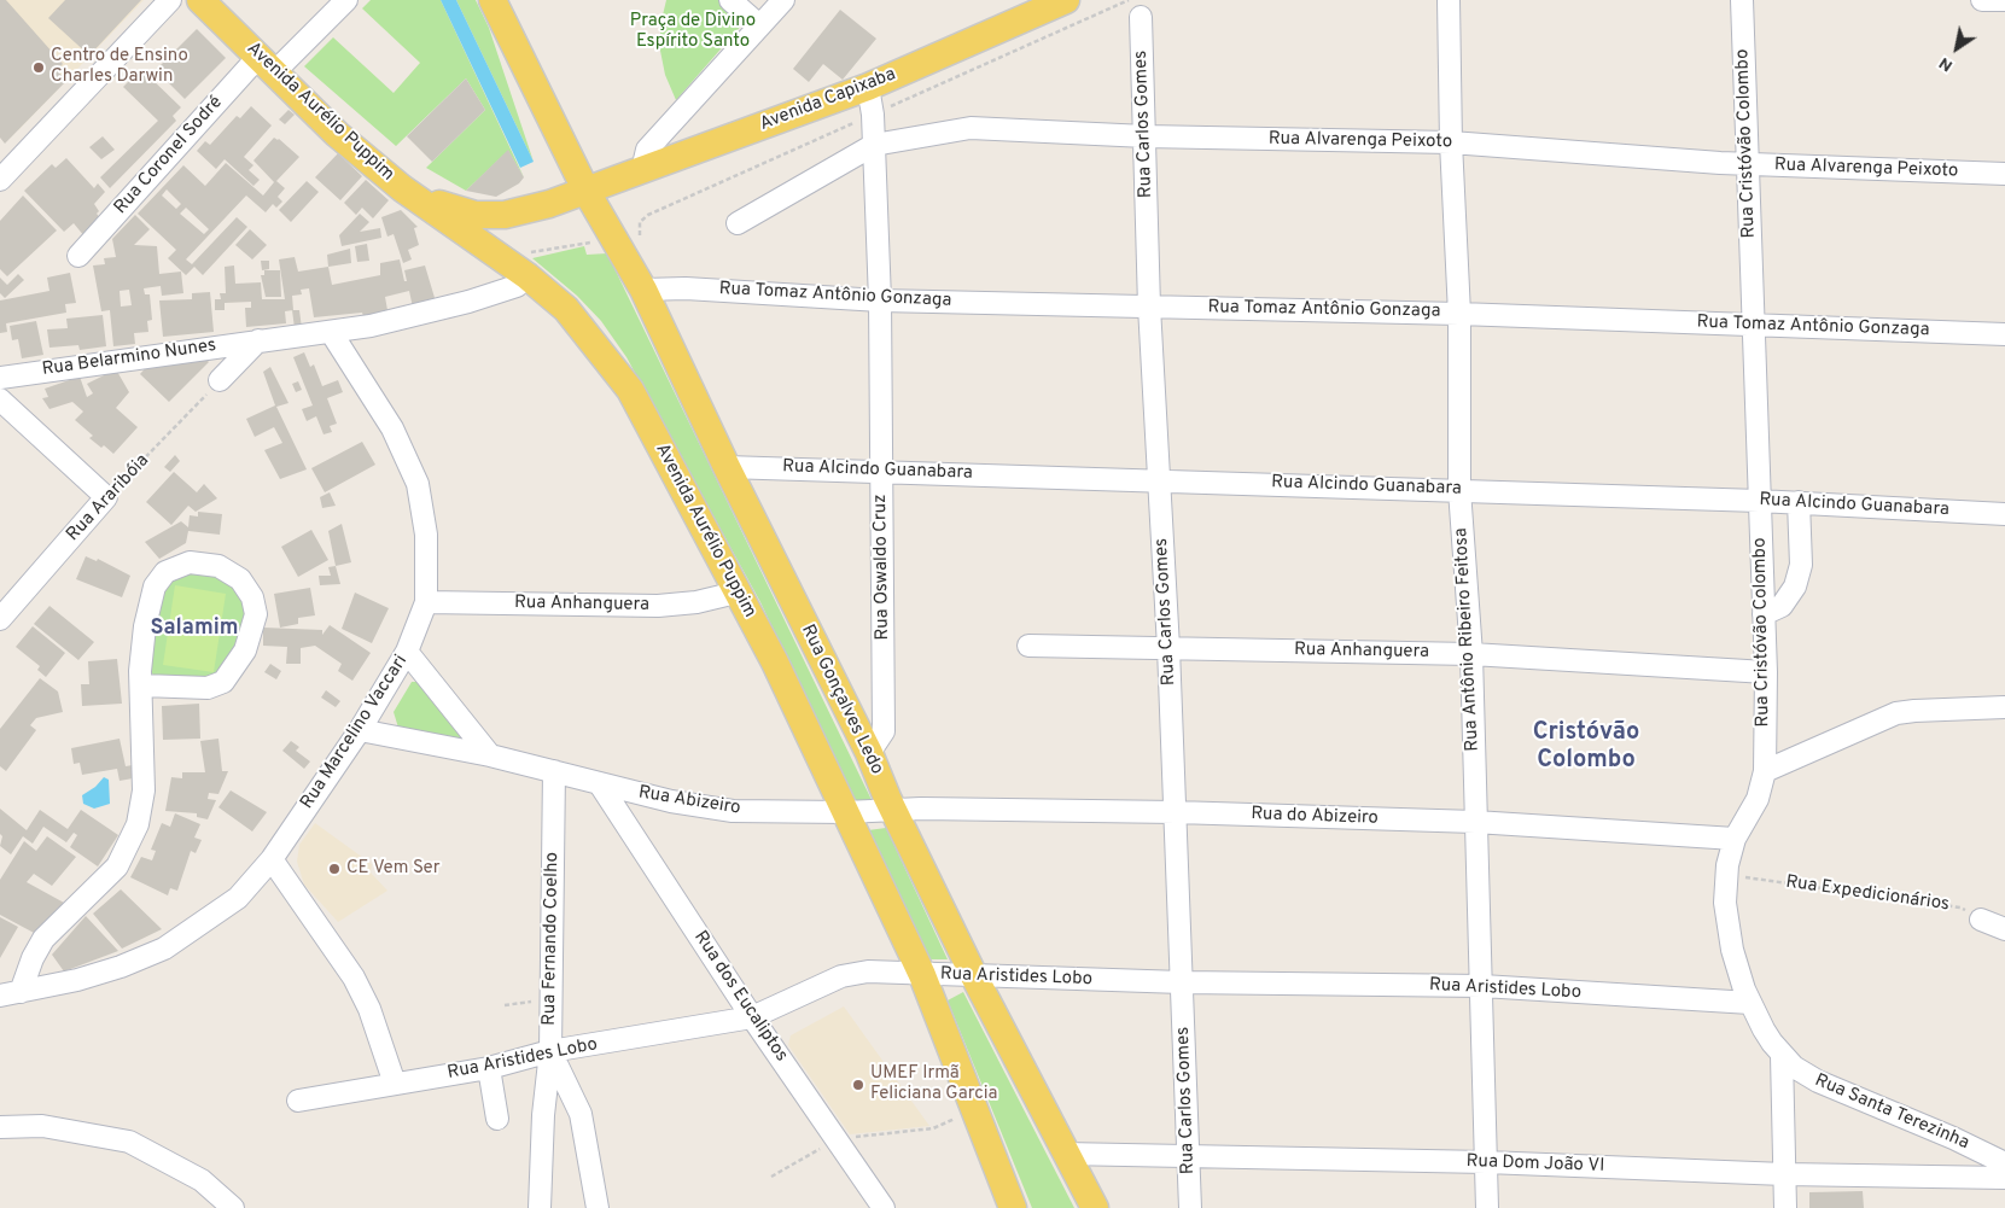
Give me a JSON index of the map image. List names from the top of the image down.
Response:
{
  "streets": {
    "main road": ["Avenida Capixaba", "Avenida Aurélio Puppim", "Rua Gonçalves Ledo"],
    "street": [
      "Rua Carlos Gomes",
      "Rua Alvarenga Peixoto",
      "Rua Cristóvão Colombo",
      "Rua Coronel Sodré",
      "Rua Tomaz Antônio Gonzaga",
      "Rua Belarmino Nunes",
      "Rua Alcindo Guanabara",
      "Rua Araribóia",
      "Rua Oswaldo Cruz",
      "Rua Anhanguera",
      "Rua Antônio Ribeiro Feitosa",
      "Rua Marcelino Vaccari",
      "Rua Abizeiro",
      "Rua do Abizeiro",
      "Rua Fernando Coelho",
      "Rua Aristides Lobo",
      "Rua dos Eucaliptos",
      "Rua Santa Terezinha",
      "Rua Dom João VI"
    ],
    "path": ["Rua Expedicionários"]
  },
  "crossings": [
    ["Avenida Capixaba", "Avenida Aurélio Puppim"],
    ["Avenida Capixaba", "Rua Oswaldo Cruz"],
    ["Avenida Capixaba", "Rua Gonçalves Ledo"],
    ["Avenida Aurélio Puppim", "Rua Coronel Sodré"],
    ["Avenida Aurélio Puppim", "Rua Belarmino Nunes"],
    ["Avenida Aurélio Puppim", "Rua Anhanguera"],
    ["Avenida Aurélio Puppim", "Rua Abizeiro"],
    ["Avenida Aurélio Puppim", "Rua Aristides Lobo"],
    ["Rua Carlos Gomes", "Rua Alvarenga Peixoto"],
    ["Rua Carlos Gomes", "Rua Tomaz Antônio Gonzaga"],
    ["Rua Carlos Gomes", "Rua Alcindo Guanabara"],
    ["Rua Carlos Gomes", "Rua Anhanguera"],
    ["Rua Carlos Gomes", "Rua do Abizeiro"],
    ["Rua Carlos Gomes", "Rua Aristides Lobo"],
    ["Rua Carlos Gomes", "Rua Dom João VI"],
    ["Rua Alvarenga Peixoto", "Rua Cristóvão Colombo"],
    ["Rua Alvarenga Peixoto", "Rua Oswaldo Cruz"],
    ["Rua Alvarenga Peixoto", "Rua Antônio Ribeiro Feitosa"],
    ["Rua Cristóvão Colombo", "Rua Tomaz Antônio Gonzaga"],
    ["Rua Cristóvão Colombo", "Rua Alcindo Guanabara"],
    ["Rua Cristóvão Colombo", "Rua Anhanguera"],
    ["Rua Cristóvão Colombo", "Rua do Abizeiro"],
    ["Rua Cristóvão Colombo", "Rua Expedicionários"],
    ["Rua Cristóvão Colombo", "Rua Aristides Lobo"],
    ["Rua Cristóvão Colombo", "Rua Santa Terezinha"],
    ["Rua Tomaz Antônio Gonzaga", "Rua Oswaldo Cruz"],
    ["Rua Tomaz Antônio Gonzaga", "Rua Antônio Ribeiro Feitosa"],
    ["Rua Tomaz Antônio Gonzaga", "Rua Gonçalves Ledo"],
    ["Rua Belarmino Nunes", "Rua Araribóia"],
    ["Rua Belarmino Nunes", "Rua Marcelino Vaccari"],
    ["Rua Alcindo Guanabara", "Rua Oswaldo Cruz"],
    ["Rua Alcindo Guanabara", "Rua Antônio Ribeiro Feitosa"],
    ["Rua Alcindo Guanabara", "Rua Gonçalves Ledo"],
    ["Rua Oswaldo Cruz", "Rua Gonçalves Ledo"],
    ["Rua Anhanguera", "Rua Antônio Ribeiro Feitosa"],
    ["Rua Anhanguera", "Rua Marcelino Vaccari"],
    ["Rua Antônio Ribeiro Feitosa", "Rua do Abizeiro"],
    ["Rua Antônio Ribeiro Feitosa", "Rua Aristides Lobo"],
    ["Rua Antônio Ribeiro Feitosa", "Rua Dom João VI"],
    ["Rua Gonçalves Ledo", "Rua Abizeiro"],
    ["Rua Gonçalves Ledo", "Rua do Abizeiro"],
    ["Rua Gonçalves Ledo", "Rua Aristides Lobo"],
    ["Rua Gonçalves Ledo", "Rua Dom João VI"],
    ["Rua Marcelino Vaccari", "Rua Abizeiro"],
    ["Rua Abizeiro", "Rua do Abizeiro"],
    ["Rua Abizeiro", "Rua Fernando Coelho"],
    ["Rua Abizeiro", "Rua dos Eucaliptos"],
    ["Rua Fernando Coelho", "Rua Aristides Lobo"],
    ["Rua Aristides Lobo", "Rua dos Eucaliptos"]
  ],
  "districts": ["Salamim", "Cristóvão Colombo"],
  "parks": ["Praça de Divino Espírito Santo"],
  "places": ["Centro de Ensino Charles Darwin", "CE Vem Ser", "UMEF Irmã Feliciana Garcia"],
  "north": "bottom left"
}
